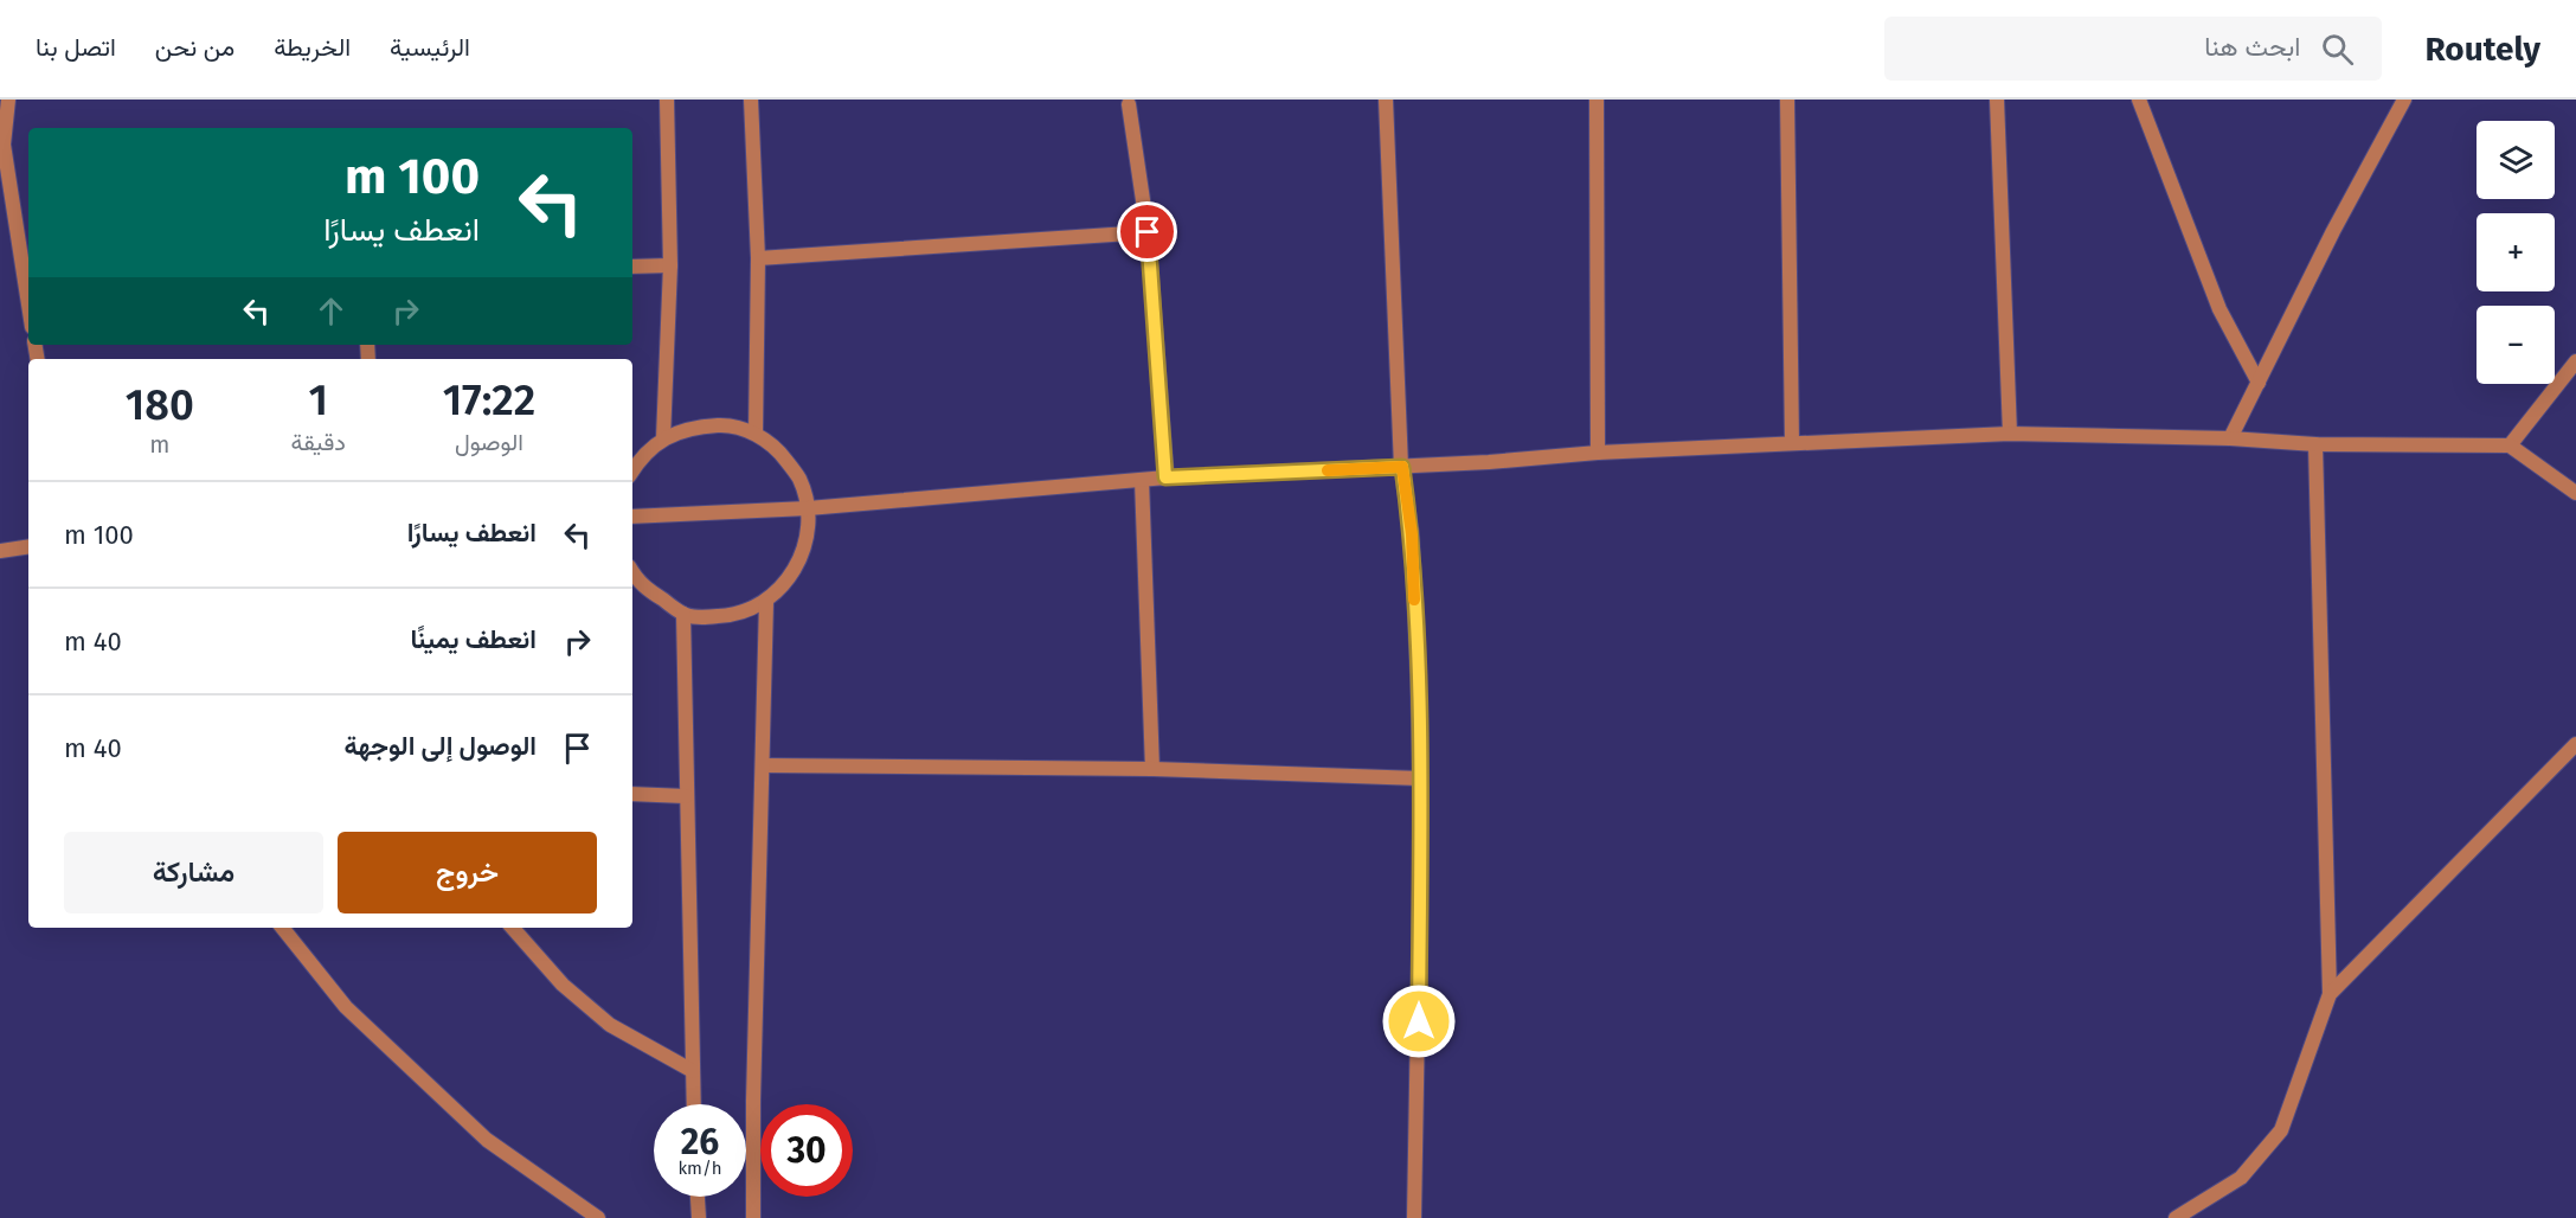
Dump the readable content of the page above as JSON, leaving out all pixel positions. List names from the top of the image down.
{
  "page": {
    "header": "Routely",
    "search": "ابحث هنا",
    "nav": [
      "الرئيسية",
      "الخريطة",
      "من نحن",
      "اتصل بنا"
    ],
    "map_buttons": ["+", "−"],
    "turn": ["100 m", "انعطف يسارًا"],
    "eta": [
      "17:22",
      "الوصول",
      "1",
      "دقيقة",
      "180",
      "m"
    ],
    "list": [
      {
        "name": "انعطف يسارًا",
        "value": "100 m"
      },
      {
        "name": "انعطف يمينًا",
        "value": "40 m"
      },
      {
        "name": "الوصول إلى الوجهة",
        "value": "40 m"
      }
    ],
    "buttons": ["خروج", "مشاركة"],
    "speed": "26 km/h",
    "limit": "30"
  }
}
